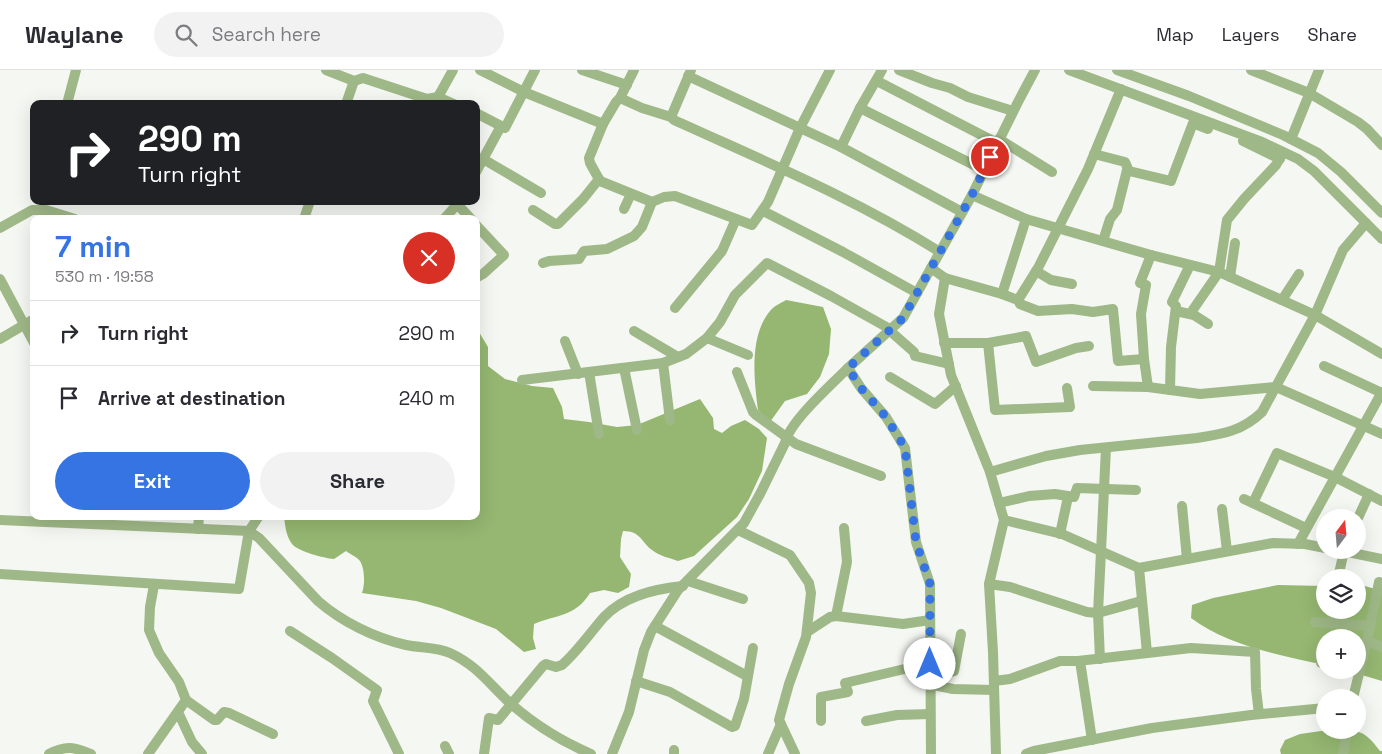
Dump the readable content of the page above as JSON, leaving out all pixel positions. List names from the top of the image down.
{
  "north": "top",
  "page": {
    "header": "Waylane",
    "search": "Search here",
    "nav": ["Map", "Layers", "Share"],
    "turn": ["290 m", "Turn right"],
    "heading": ["7 min", "530 m · 19:58"],
    "list": [
      {
        "name": "Turn right",
        "value": "290 m"
      },
      {
        "name": "Arrive at destination",
        "value": "240 m"
      }
    ],
    "buttons": ["Exit", "Share"],
    "map_buttons": ["+", "−"]
  }
}
